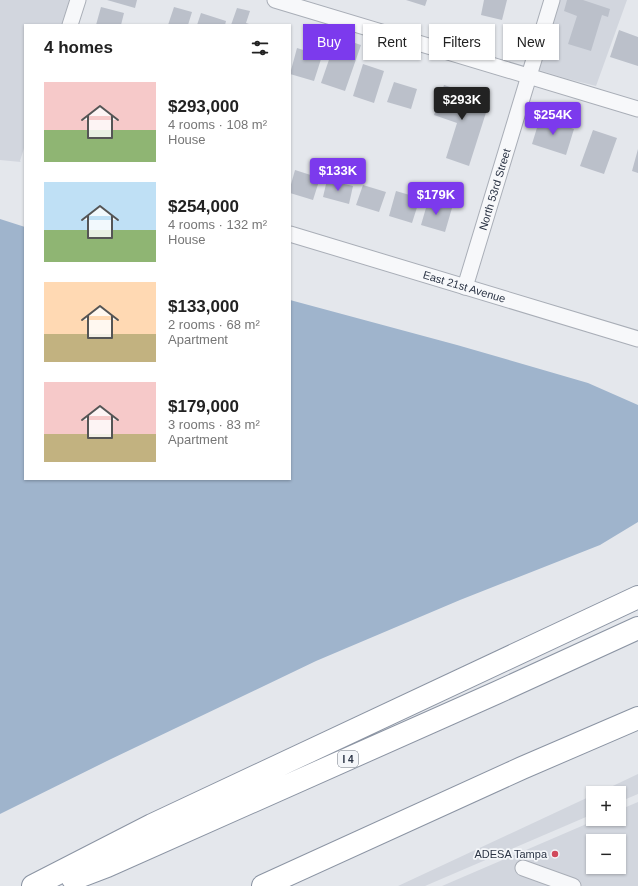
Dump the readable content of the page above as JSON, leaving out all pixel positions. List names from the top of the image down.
{
  "streets": {
    "highway": ["I 4"],
    "street": ["North 53rd Street", "East 21st Avenue"]
  },
  "crossings": [
    ["North 53rd Street", "East 21st Avenue"]
  ],
  "places": ["ADESA Tampa"],
  "page": {
    "chip": [
      "Buy",
      "Rent",
      "Filters",
      "New"
    ],
    "heading": "4 homes",
    "list": [
      {
        "name": "$293,000",
        "note": "4 rooms · 108 m² · House"
      },
      {
        "name": "$254,000",
        "note": "4 rooms · 132 m² · House"
      },
      {
        "name": "$133,000",
        "note": "2 rooms · 68 m² · Apartment"
      },
      {
        "name": "$179,000",
        "note": "3 rooms · 83 m² · Apartment"
      }
    ],
    "price": [
      "$293K",
      "$254K",
      "$133K",
      "$179K"
    ],
    "map_buttons": ["+", "−"]
  }
}
